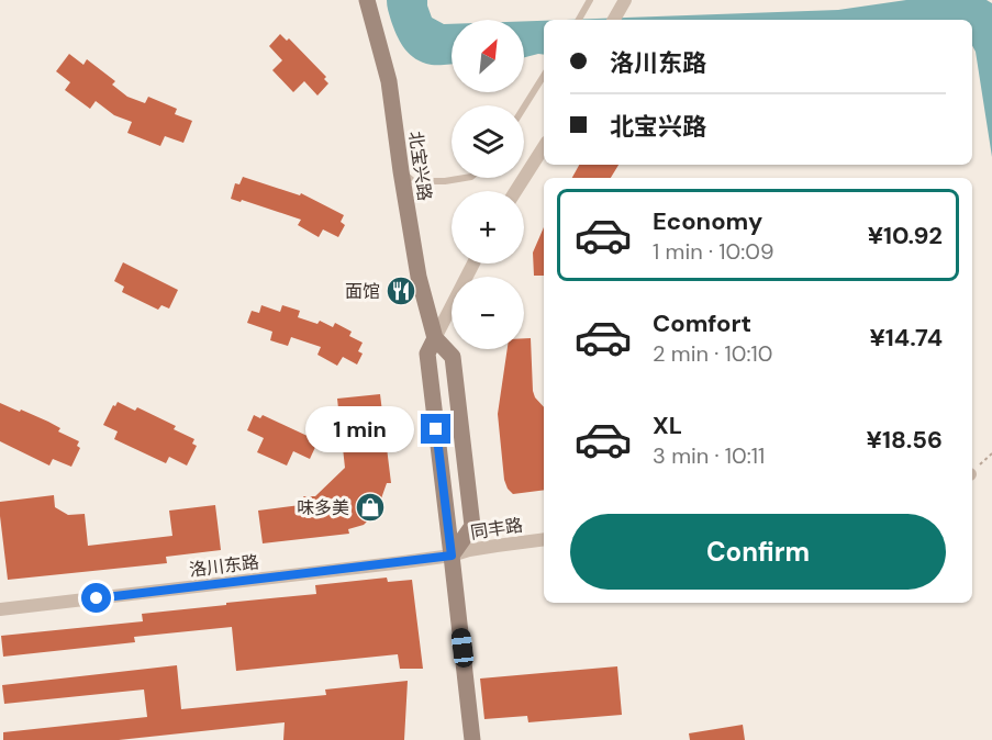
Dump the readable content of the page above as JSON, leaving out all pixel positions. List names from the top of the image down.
{
  "streets": {
    "street": ["北宝兴路", "同丰路", "洛川东路"]
  },
  "crossings": [
    ["北宝兴路", "同丰路"],
    ["北宝兴路", "洛川东路"],
    ["同丰路", "洛川东路"]
  ],
  "places": {
    "restaurant": ["面馆"],
    "shop": ["味多美"]
  },
  "north": "top right",
  "page": {
    "map_buttons": ["+", "−"],
    "banner": ["洛川东路", "北宝兴路"],
    "list": [
      {
        "name": "Economy",
        "note": "1 min · 10:09",
        "value": "¥10.92"
      },
      {
        "name": "Comfort",
        "note": "2 min · 10:10",
        "value": "¥14.74"
      },
      {
        "name": "XL",
        "note": "3 min · 10:11",
        "value": "¥18.56"
      }
    ],
    "bubble": "1 min",
    "buttons": "Confirm"
  }
}
